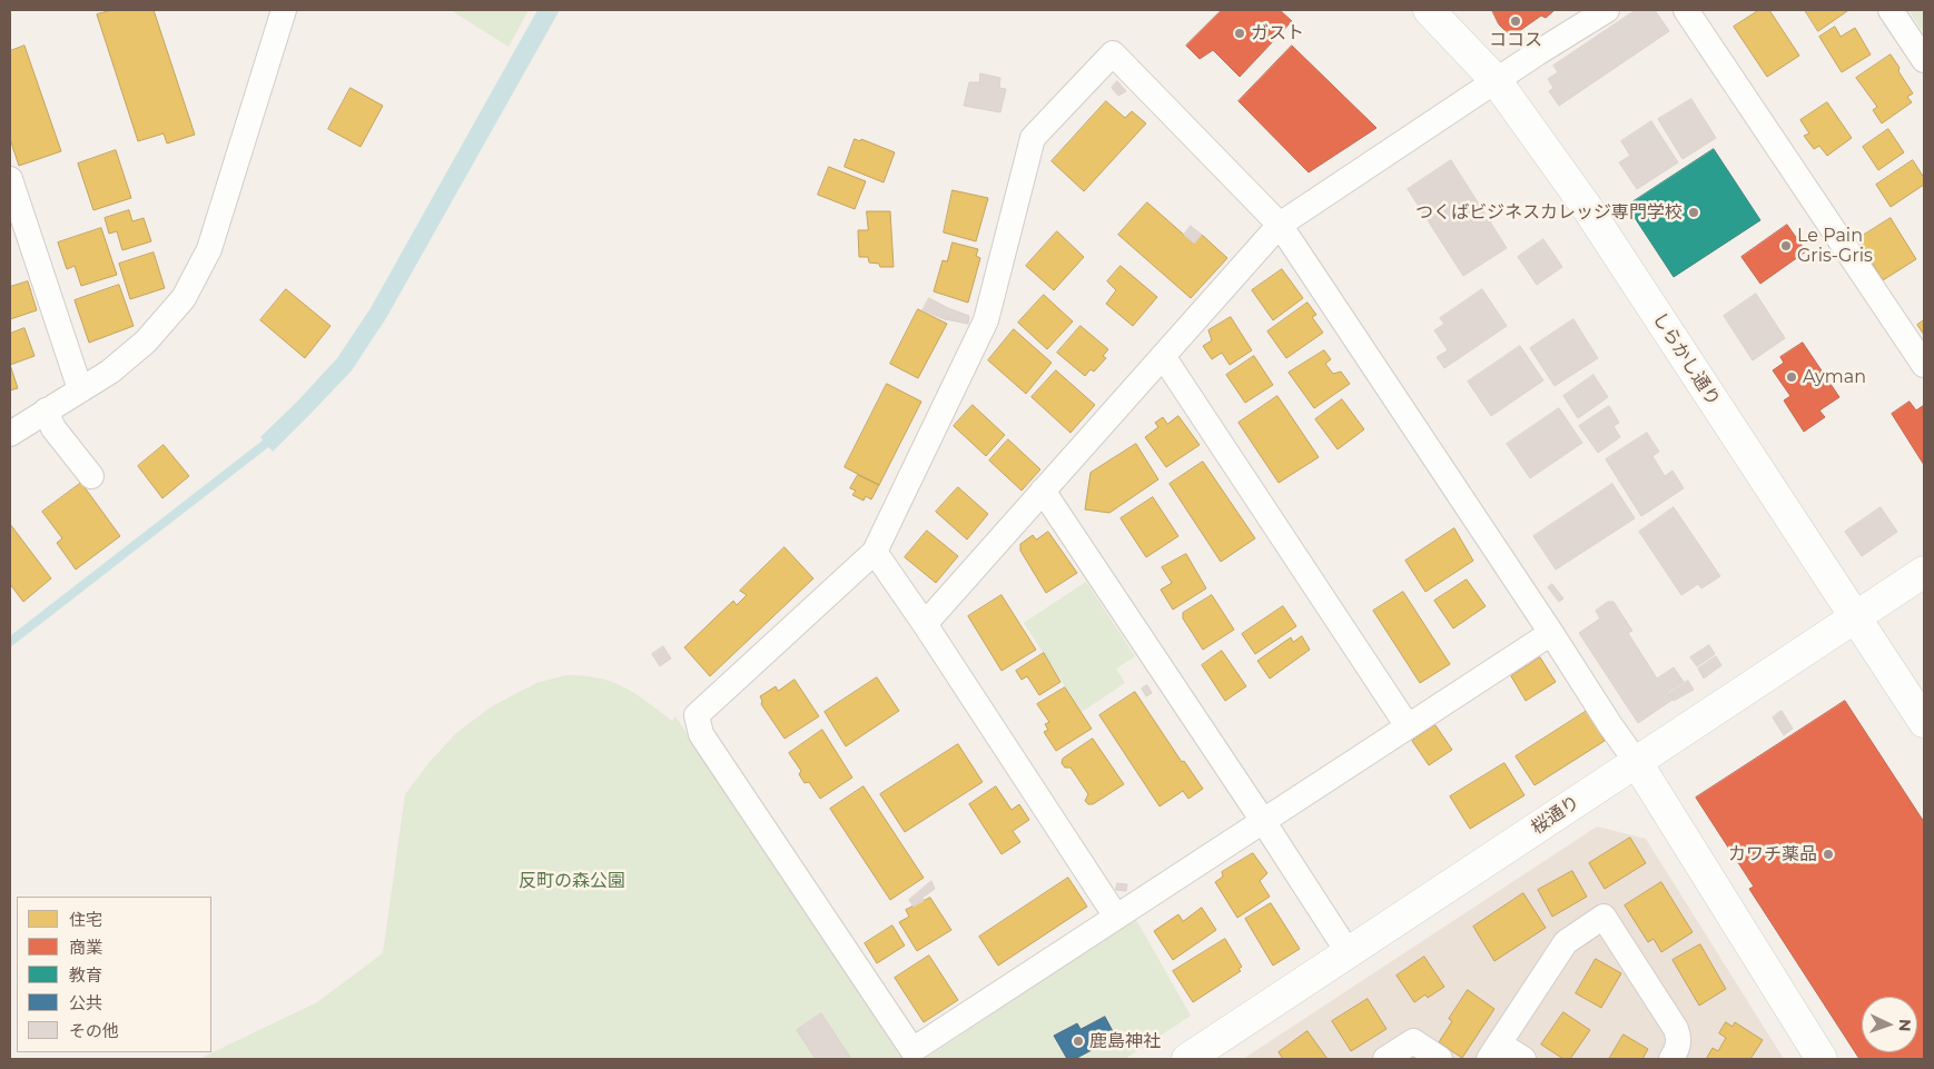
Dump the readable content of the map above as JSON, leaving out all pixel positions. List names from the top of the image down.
{
  "streets": {
    "street": ["しらかし通り", "桜通り"]
  },
  "crossings": [
    ["しらかし通り", "桜通り"]
  ],
  "parks": ["反町の森公園"],
  "places": [
    "ココス",
    "ガスト",
    "つくばビジネスカレッジ専門学校",
    "Le Pain Gris-Gris",
    "Ayman",
    "カワチ薬品",
    "鹿島神社"
  ],
  "legend": [
    "住宅",
    "商業",
    "教育",
    "公共",
    "その他"
  ],
  "north": "right"
}
